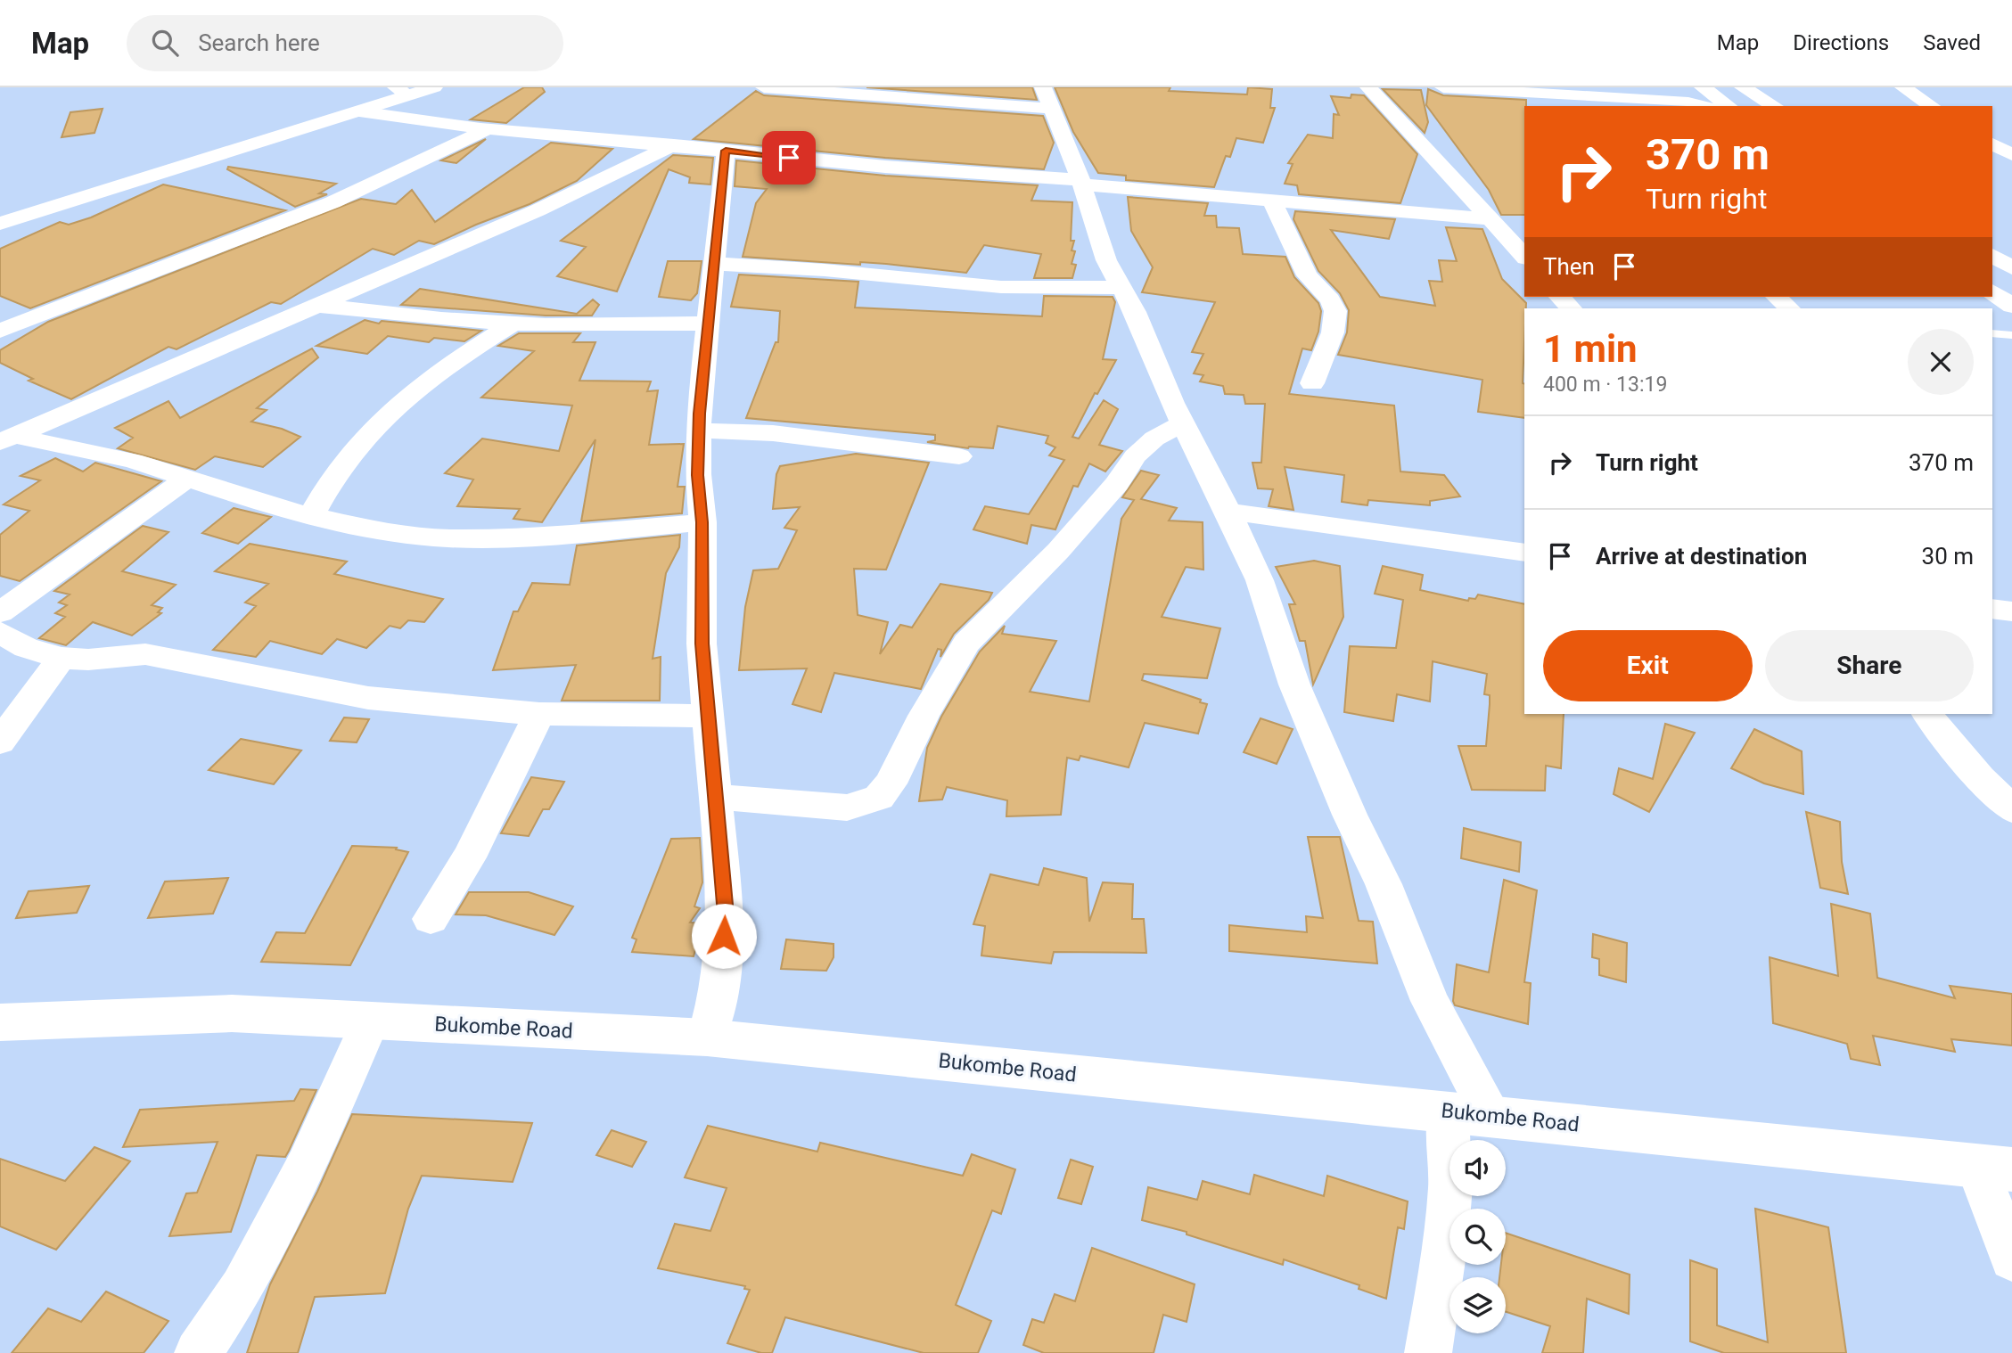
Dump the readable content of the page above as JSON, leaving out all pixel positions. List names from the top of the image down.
{
  "streets": {
    "main road": ["Bukombe Road"]
  },
  "page": {
    "header": "Map",
    "search": "Search here",
    "nav": ["Map", "Directions", "Saved"],
    "turn": ["370 m", "Turn right"],
    "then": "Then",
    "heading": ["1 min", "400 m · 13:19"],
    "list": [
      {
        "name": "Turn right",
        "value": "370 m"
      },
      {
        "name": "Arrive at destination",
        "value": "30 m"
      }
    ],
    "buttons": ["Exit", "Share"]
  }
}
